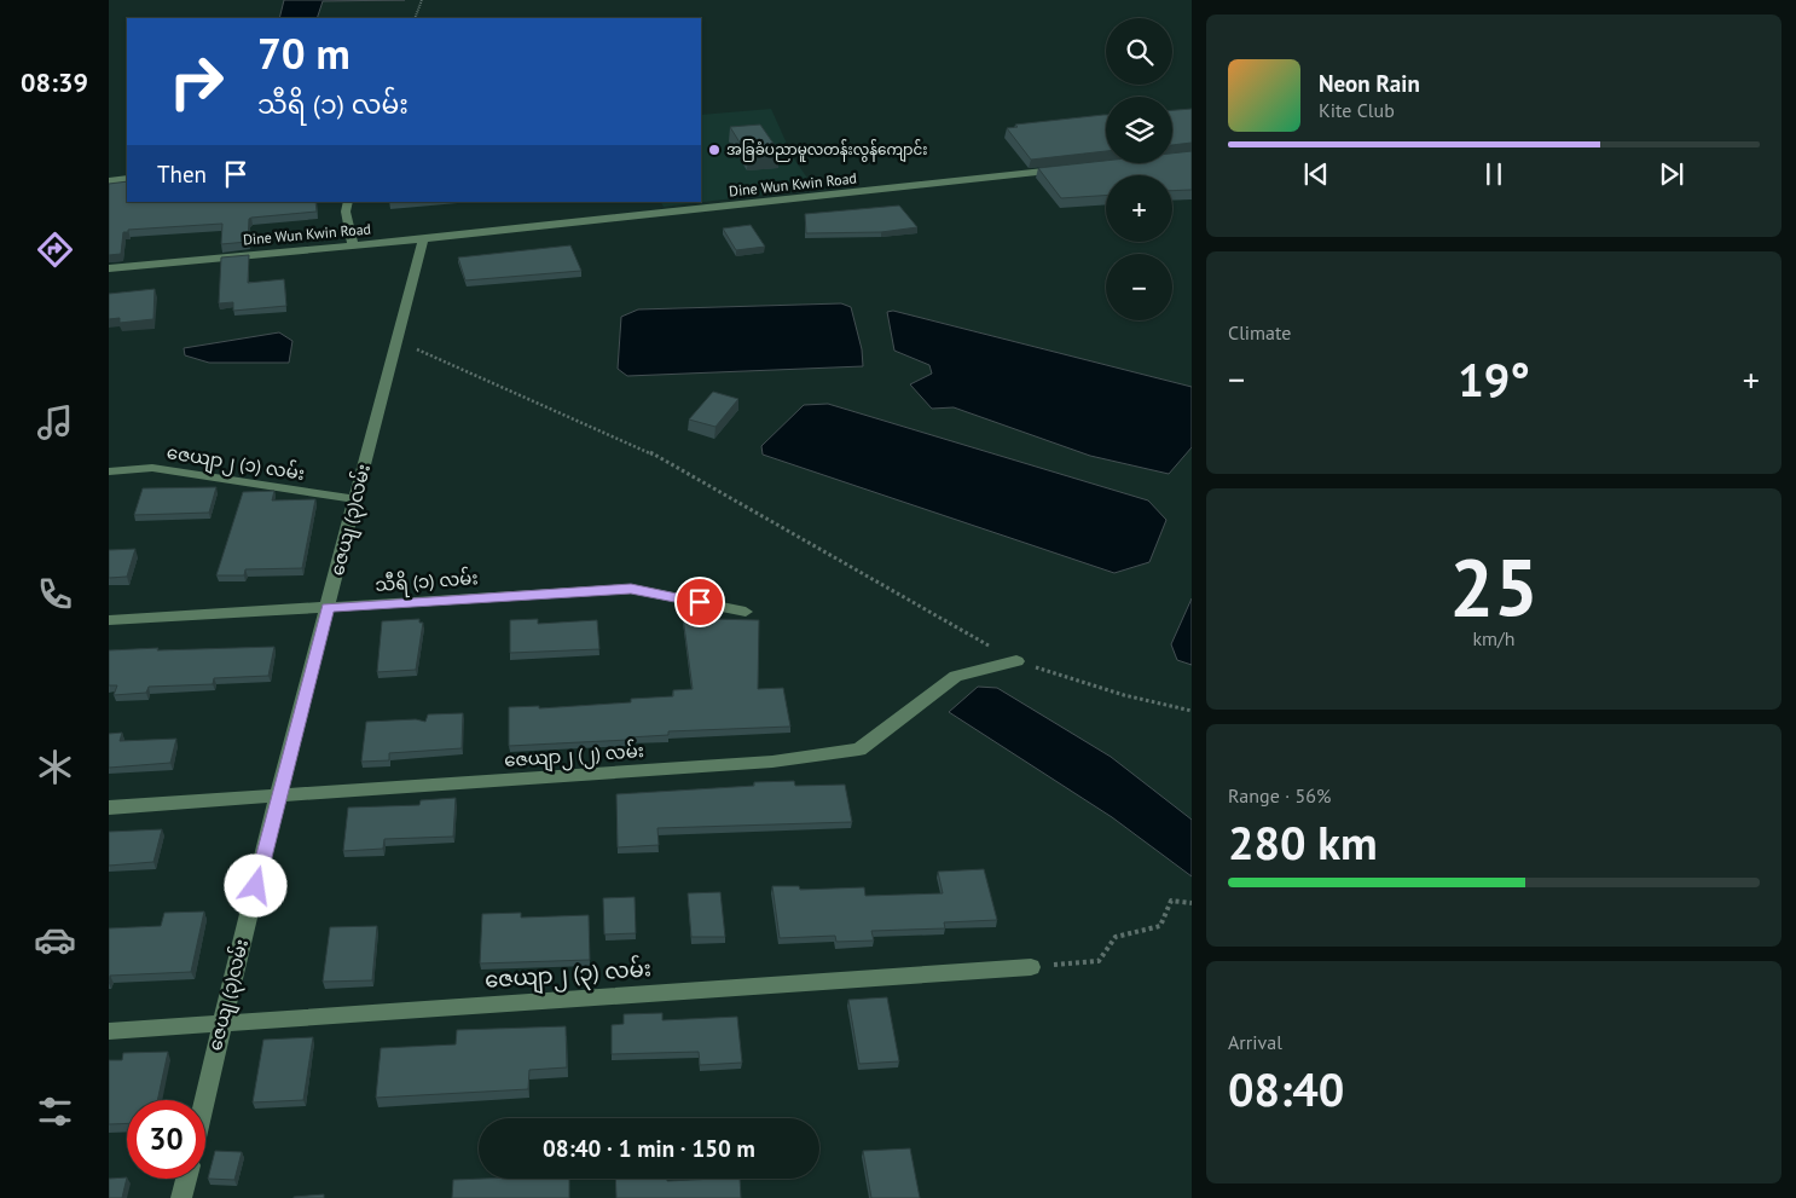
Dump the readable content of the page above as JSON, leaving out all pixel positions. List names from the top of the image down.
{
  "streets": {
    "street": [
      "Dine Wun Kwin Road",
      "ဇေယျာ၂ (၁) လမ်း",
      "ဇေယျ (၃)လမ်း",
      "သီရိ (၁) လမ်း",
      "ဇေယျာ၂ (၂) လမ်း",
      "ဇေယျာ၂ (၃) လမ်း"
    ]
  },
  "crossings": [
    ["Dine Wun Kwin Road", "ဇေယျ (၃)လမ်း"],
    ["ဇေယျာ၂ (၁) လမ်း", "ဇေယျ (၃)လမ်း"],
    ["ဇေယျ (၃)လမ်း", "သီရိ (၁) လမ်း"],
    ["ဇေယျ (၃)လမ်း", "ဇေယျာ၂ (၂) လမ်း"],
    ["ဇေယျ (၃)လမ်း", "ဇေယျာ၂ (၃) လမ်း"]
  ],
  "places": ["အခြခံပညာမူလတန်းလွန်ကျောင်း"],
  "page": {
    "tabs": "08:39",
    "map_buttons": ["+", "−"],
    "turn": ["70 m", "သီရိ (၁) လမ်း"],
    "song": ["Neon Rain", "Kite Club"],
    "then": "Then",
    "tile": [
      "Climate",
      ["25", "km/h"],
      ["Range · 56%", "280 km"],
      ["Arrival", "08:40"]
    ],
    "heat": ["−", "19°", "+"],
    "limit": "30",
    "trip": "08:40 · 1 min · 150 m"
  }
}
